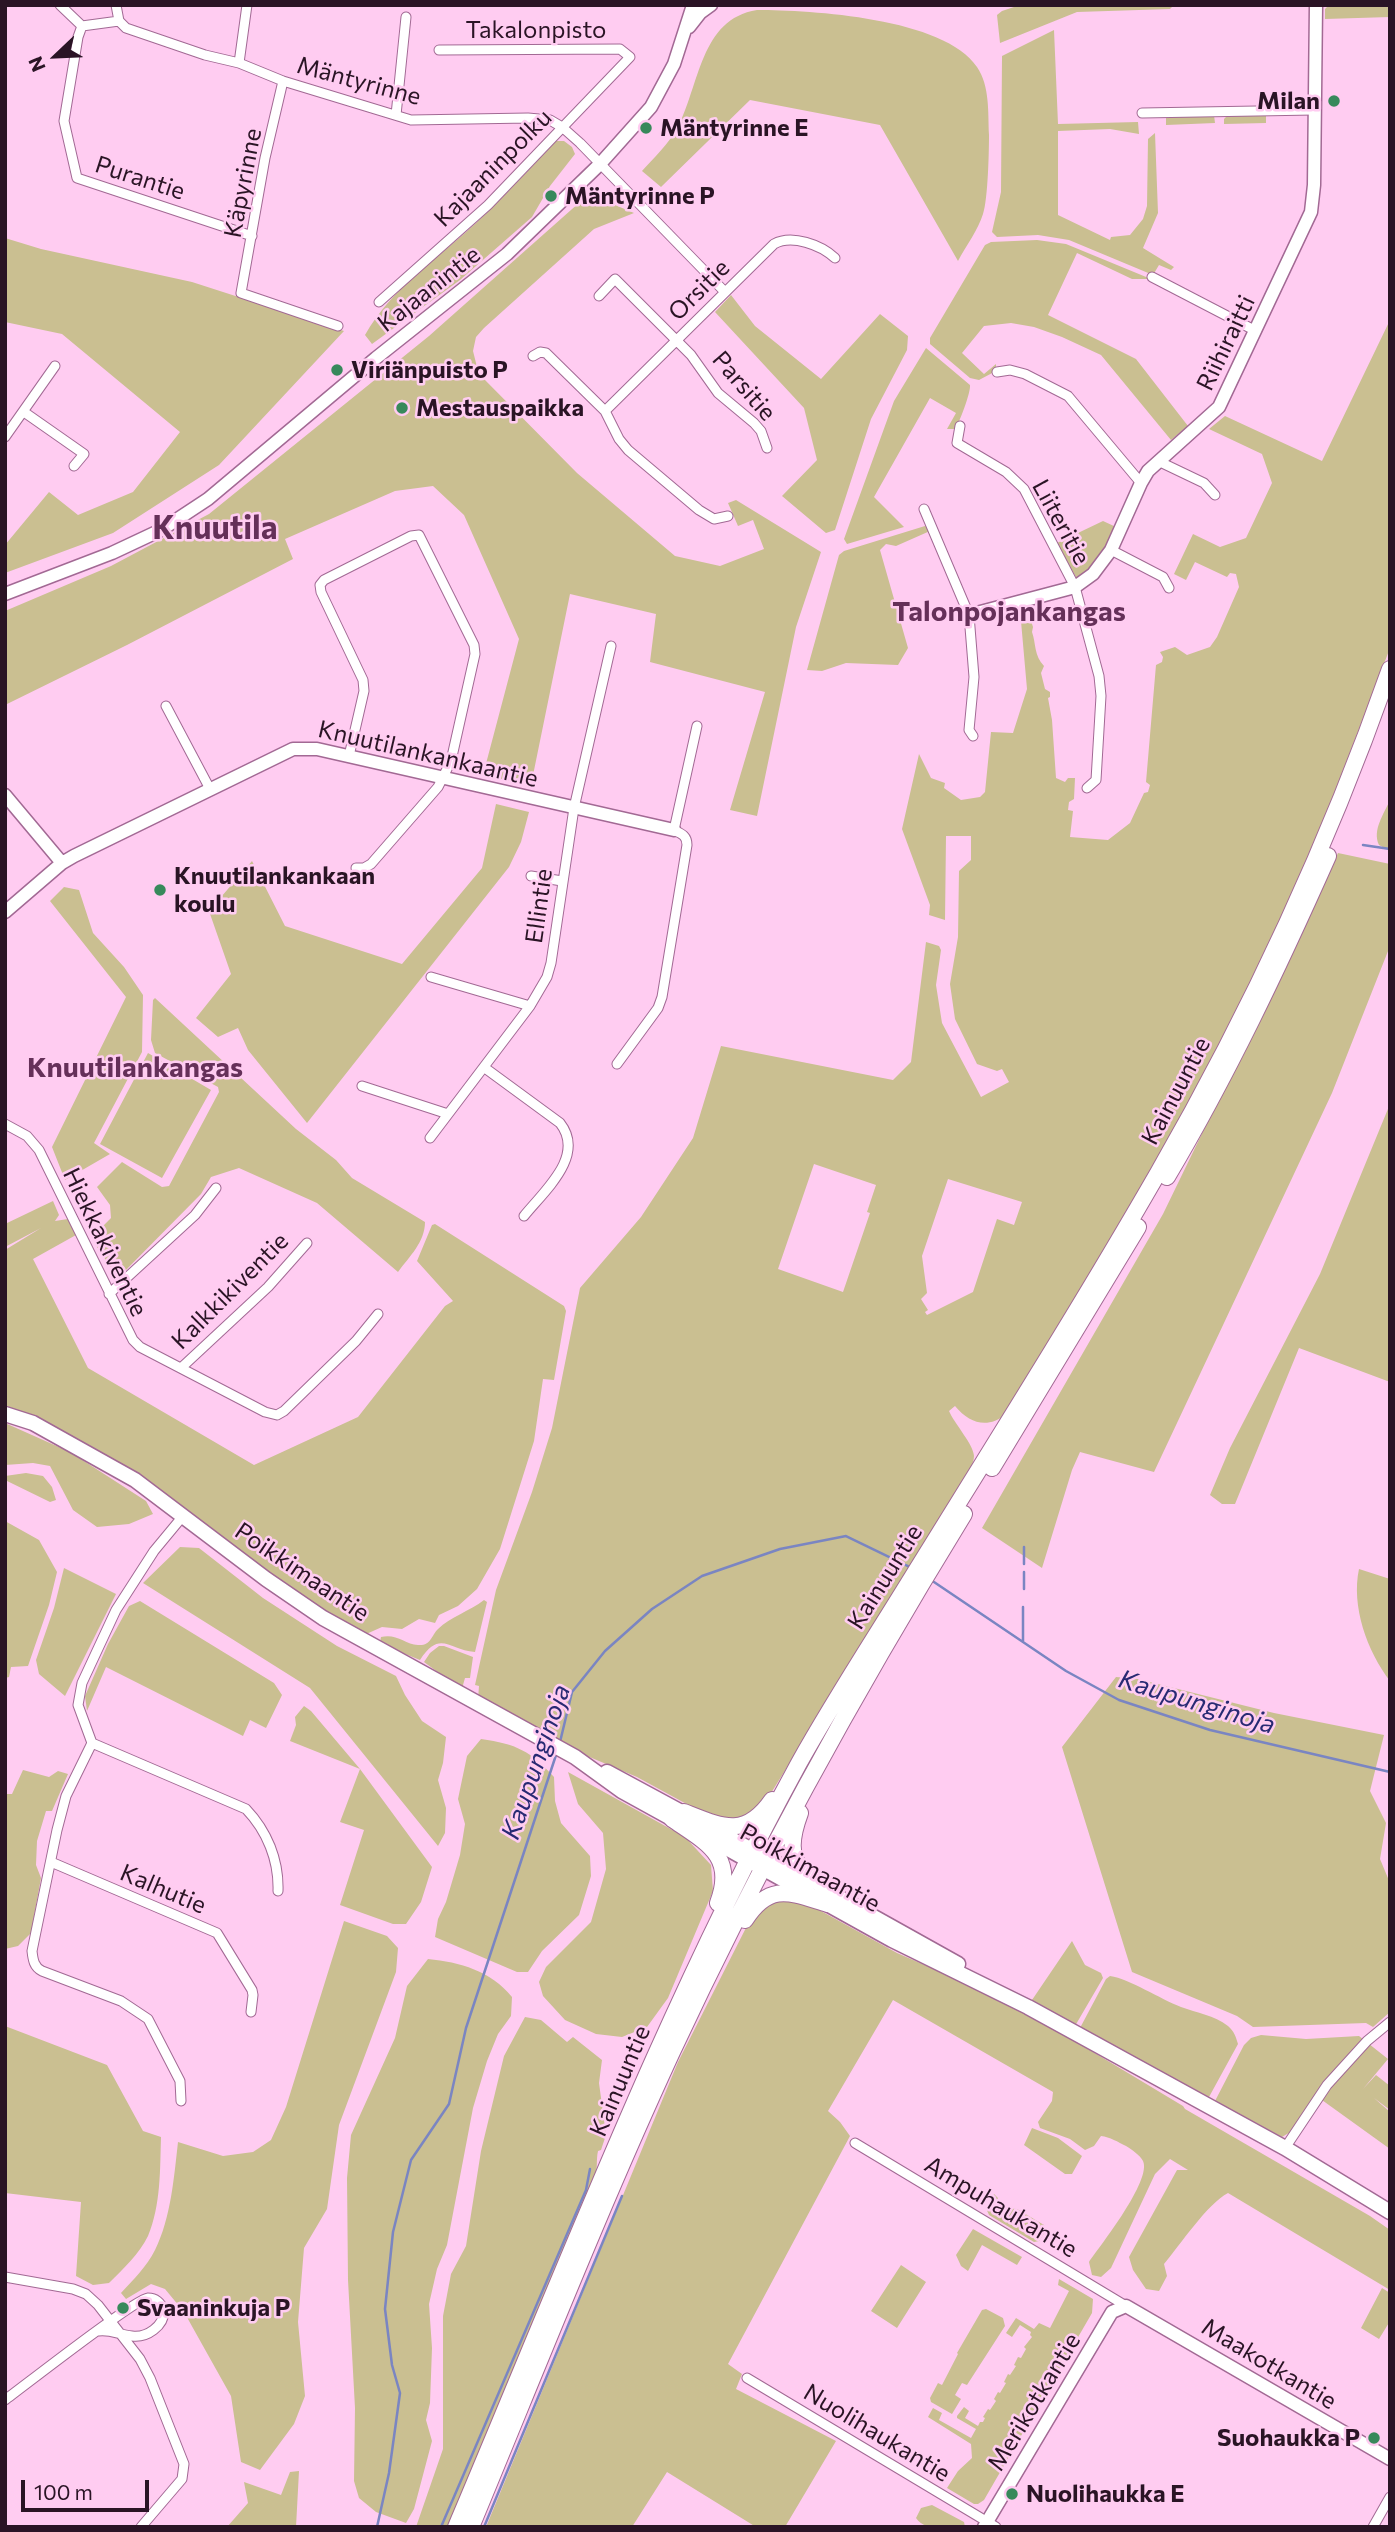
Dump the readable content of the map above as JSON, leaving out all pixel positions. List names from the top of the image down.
{
  "streets": {
    "highway": ["Kainuuntie"],
    "main road": ["Poikkimaantie"],
    "street": [
      "Takalonpisto",
      "Mäntyrinne",
      "Kajaaninpolku",
      "Purantie",
      "Käpyrinne",
      "Kajaanintie",
      "Orsitie",
      "Riihiraitti",
      "Parsitie",
      "Liiteritie",
      "Knuutilankankaantie",
      "Ellintie",
      "Hiekkakiventie",
      "Kalkkikiventie",
      "Kalhutie",
      "Ampuhaukantie",
      "Maakotkantie",
      "Merikotkantie",
      "Nuolihaukantie"
    ]
  },
  "crossings": [
    ["Takalonpisto", "Kajaaninpolku"],
    ["Mäntyrinne", "Kajaaninpolku"],
    ["Mäntyrinne", "Käpyrinne"],
    ["Mäntyrinne", "Kajaanintie"],
    ["Mäntyrinne", "Orsitie"],
    ["Purantie", "Käpyrinne"],
    ["Orsitie", "Parsitie"],
    ["Riihiraitti", "Liiteritie"],
    ["Knuutilankankaantie", "Ellintie"],
    ["Kainuuntie", "Poikkimaantie"],
    ["Hiekkakiventie", "Kalkkikiventie"],
    ["Ampuhaukantie", "Maakotkantie"],
    ["Ampuhaukantie", "Merikotkantie"],
    ["Maakotkantie", "Merikotkantie"],
    ["Merikotkantie", "Nuolihaukantie"]
  ],
  "districts": ["Knuutila", "Talonpojankangas", "Knuutilankangas"],
  "water": ["Kaupunginoja"],
  "places": [
    "Milan",
    "Mäntyrinne E",
    "Mäntyrinne P",
    "Viriänpuisto P",
    "Mestauspaikka",
    "Knuutilankankaan koulu",
    "Svaaninkuja P",
    "Suohaukka P",
    "Nuolihaukka E"
  ],
  "scale_bar": "100 m",
  "north": "bottom left"
}
